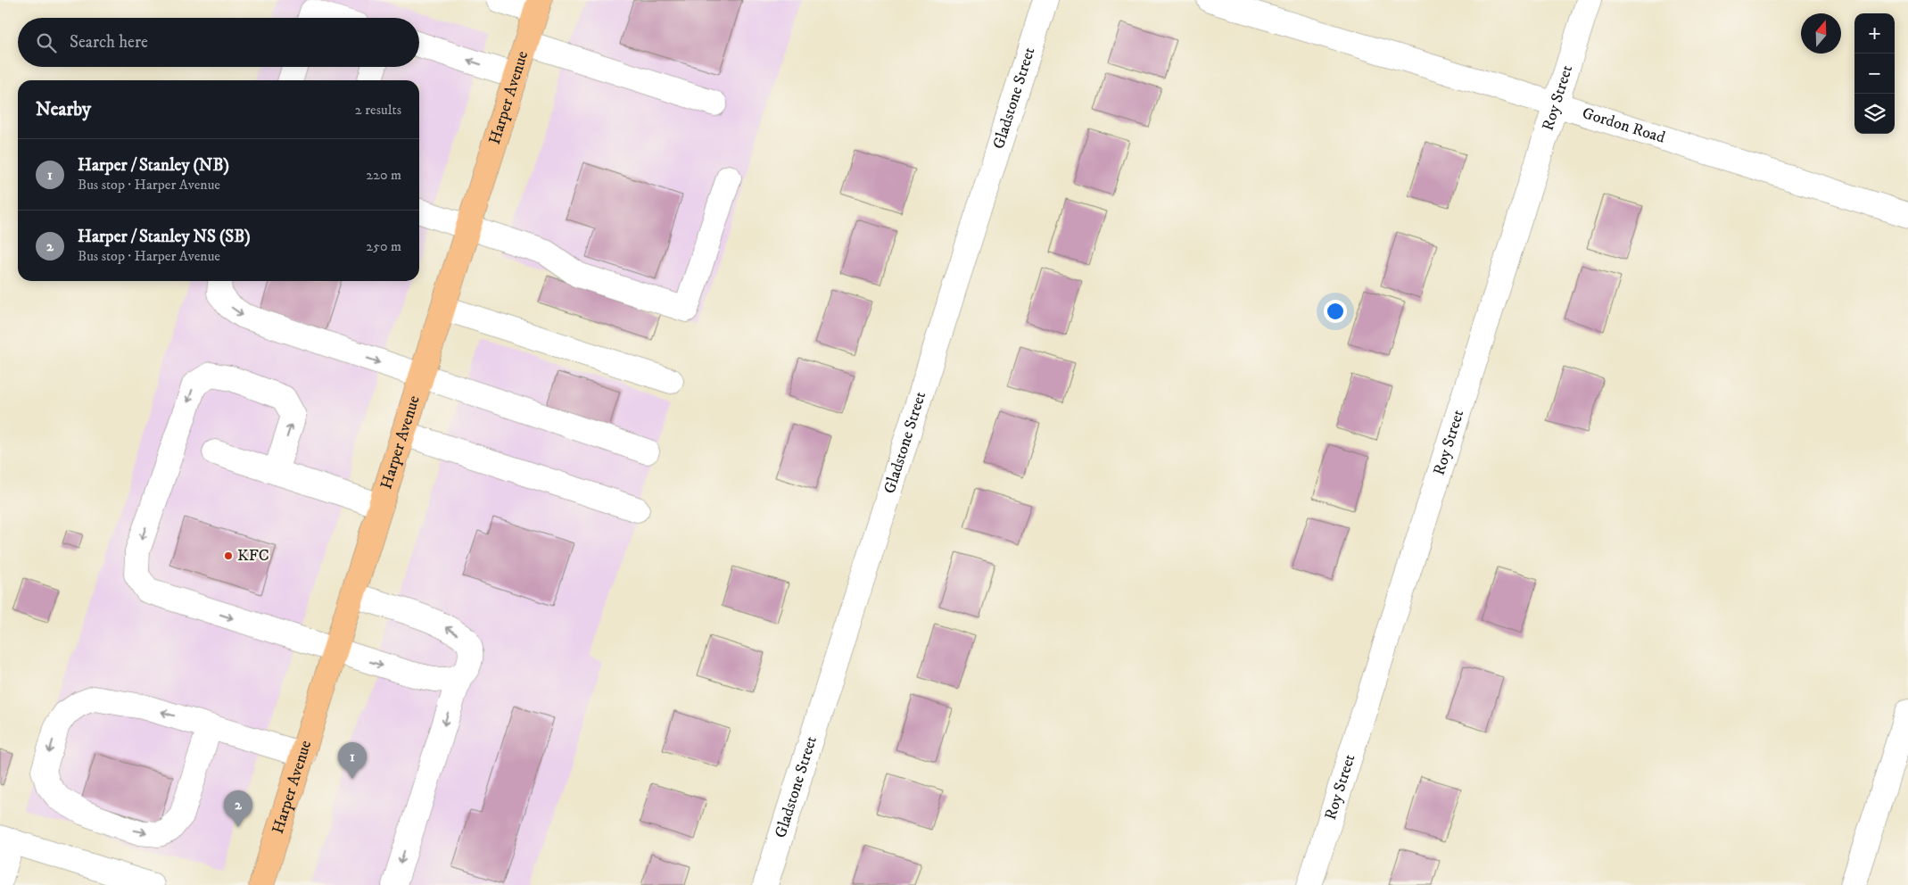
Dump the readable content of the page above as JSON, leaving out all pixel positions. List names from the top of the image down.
{
  "streets": {
    "main road": ["Harper Avenue"],
    "street": ["Gladstone Street", "Roy Street", "Gordon Road"]
  },
  "crossings": [
    ["Roy Street", "Gordon Road"]
  ],
  "places": ["KFC"],
  "north": "top",
  "page": {
    "map_buttons": ["+", "−"],
    "search": "Search here",
    "heading": ["Nearby", "2 results"],
    "list": [
      {
        "mark": "1",
        "name": "Harper / Stanley (NB)",
        "note": "Bus stop · Harper Avenue",
        "value": "220 m"
      },
      {
        "mark": "2",
        "name": "Harper / Stanley NS (SB)",
        "note": "Bus stop · Harper Avenue",
        "value": "250 m"
      }
    ],
    "pins": ["1", "2"]
  }
}
